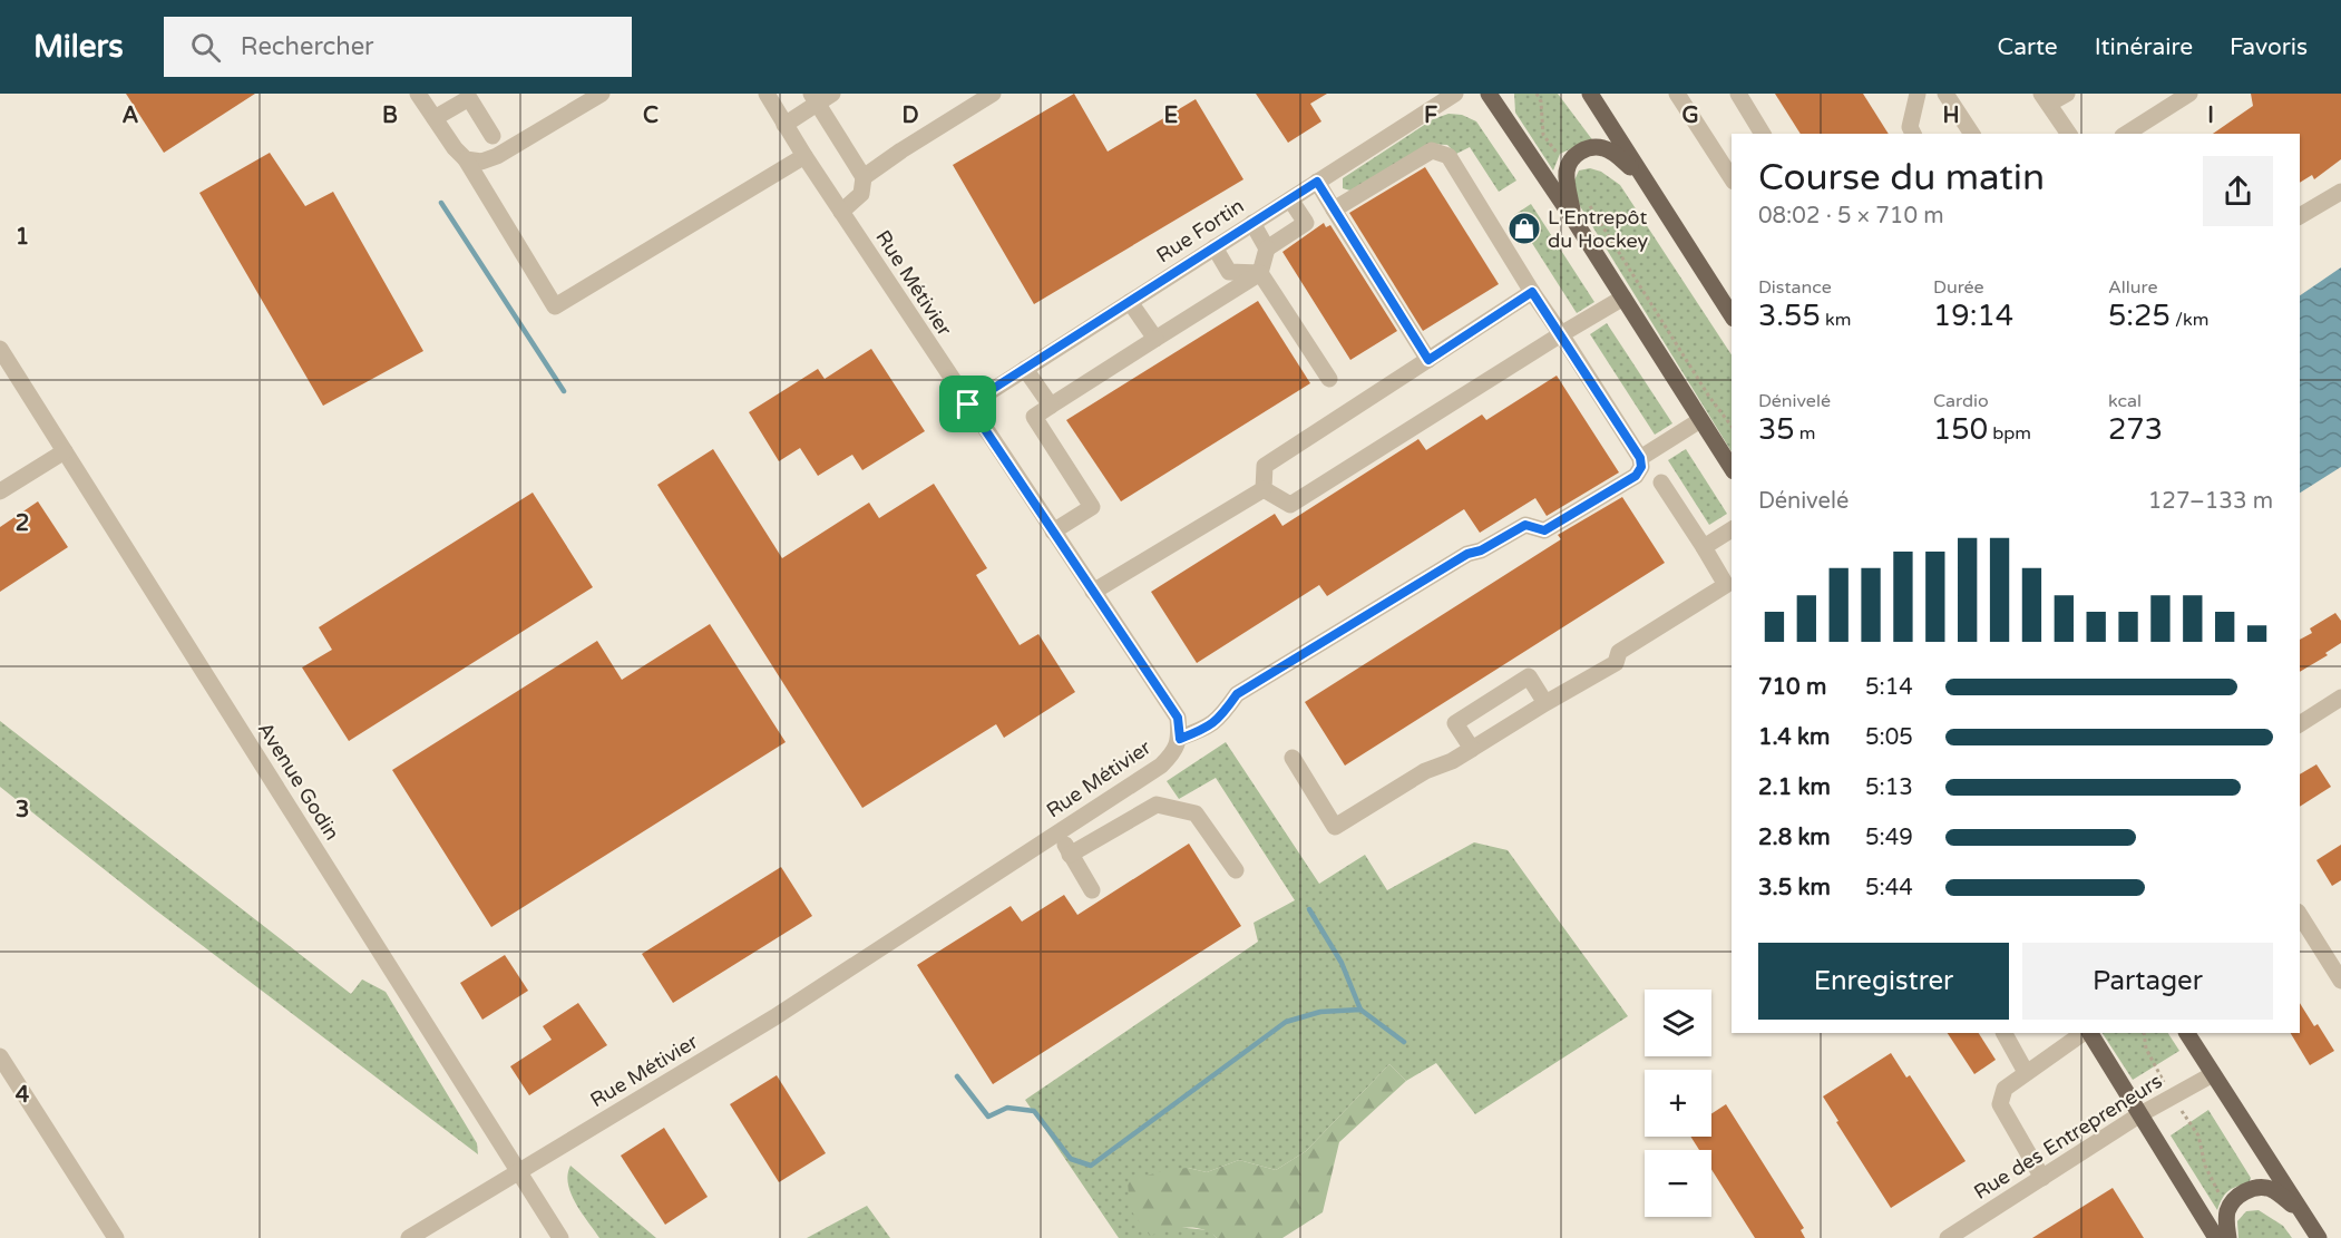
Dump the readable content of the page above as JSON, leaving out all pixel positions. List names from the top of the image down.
{
  "streets": {
    "street": [
      "Rue Fortin",
      "Rue Métivier",
      "Avenue Godin",
      "Rue des Entrepreneurs"
    ]
  },
  "crossings": [
    ["Rue Fortin", "Rue Métivier"],
    ["Rue Métivier", "Avenue Godin"]
  ],
  "places": {
    "shop": ["L'Entrepôt du Hockey"]
  },
  "page": {
    "header": "Milers",
    "search": "Rechercher",
    "nav": ["Carte", "Itinéraire", "Favoris"],
    "heading": ["Course du matin", "08:02 · 5 × 710 m"],
    "stats": [
      ["Distance", "3.55 km"],
      ["Durée", "19:14"],
      ["Allure", "5:25 /km"],
      ["Dénivelé", "35 m"],
      ["Cardio", "150 bpm"],
      ["kcal", "273"]
    ],
    "chart": ["Dénivelé", "127–133 m"],
    "list": [
      {
        "name": "710 m",
        "note": "5:14"
      },
      {
        "name": "1.4 km",
        "note": "5:05"
      },
      {
        "name": "2.1 km",
        "note": "5:13"
      },
      {
        "name": "2.8 km",
        "note": "5:49"
      },
      {
        "name": "3.5 km",
        "note": "5:44"
      }
    ],
    "buttons": ["Enregistrer", "Partager"],
    "map_buttons": ["+", "−"]
  },
  "grid": {
    "columns": [
      "A",
      "B",
      "C",
      "D",
      "E",
      "F",
      "G",
      "H",
      "I"
    ],
    "rows": [
      "1",
      "2",
      "3",
      "4"
    ]
  }
}
